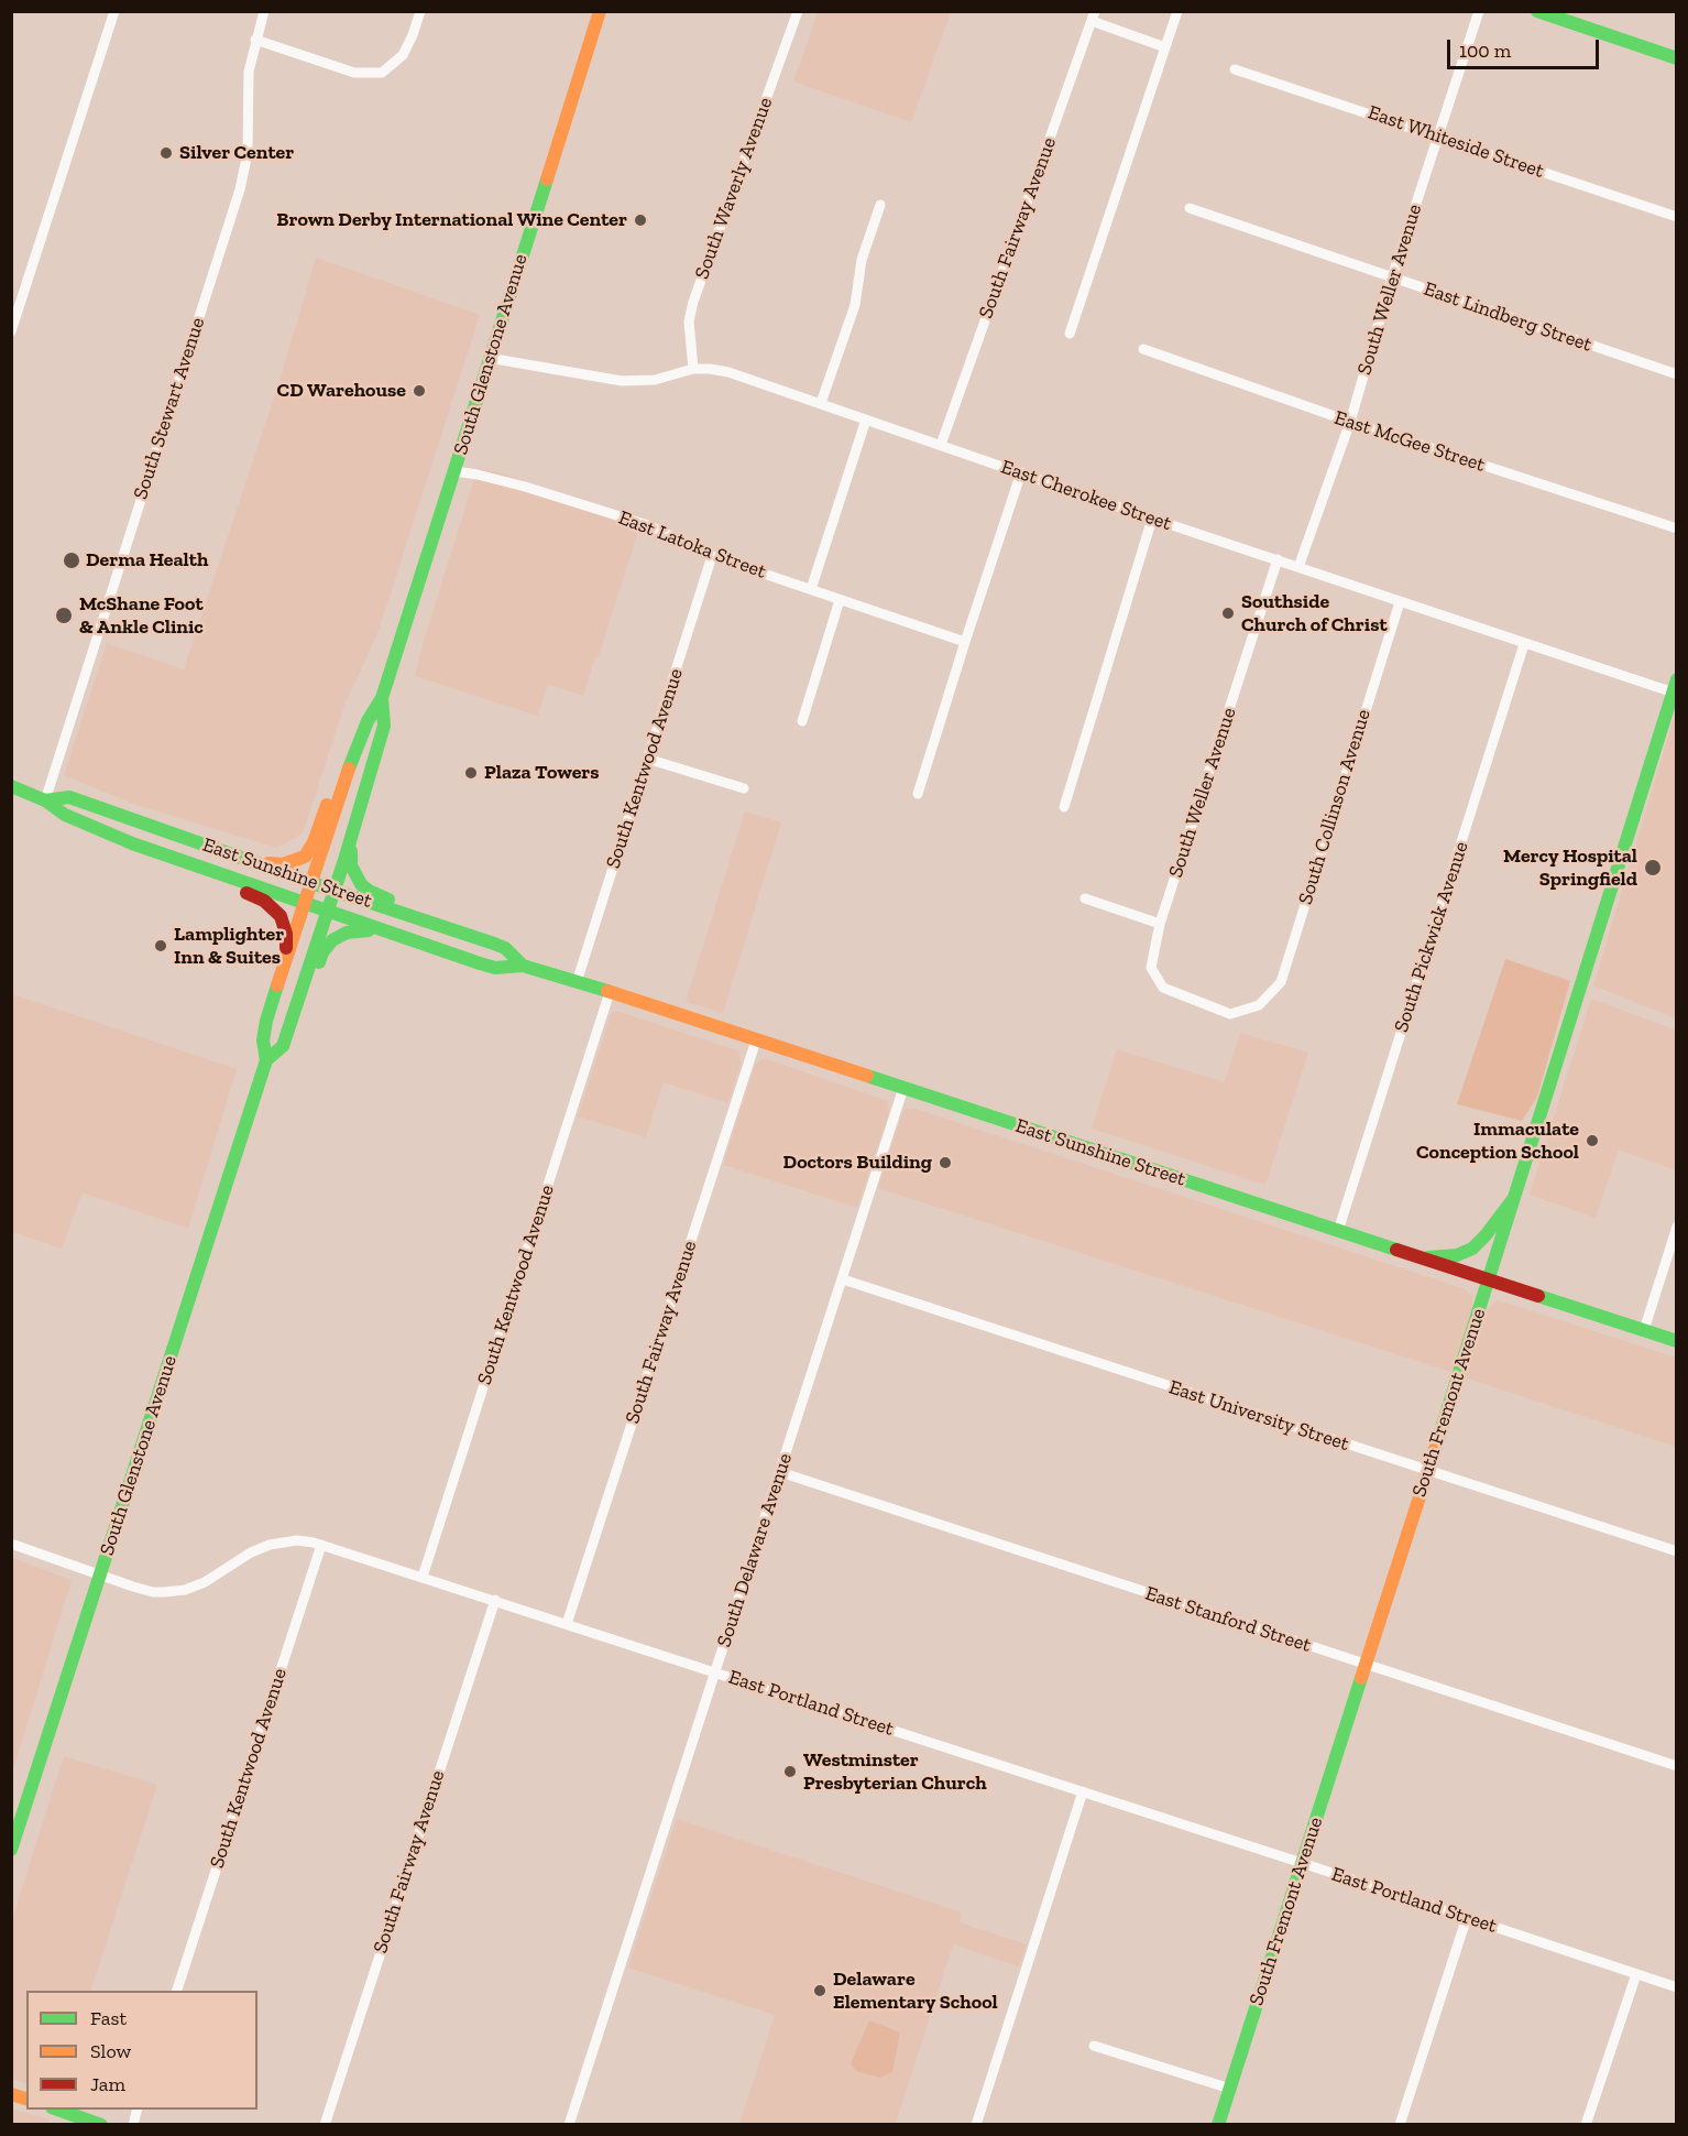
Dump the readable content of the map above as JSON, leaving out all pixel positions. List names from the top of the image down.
{
  "streets": {
    "main road": ["South Glenstone Avenue", "East Sunshine Street", "South Fremont Avenue"],
    "street": [
      "East Whiteside Street",
      "South Waverly Avenue",
      "South Fairway Avenue",
      "South Weller Avenue",
      "East Lindberg Street",
      "South Stewart Avenue",
      "East McGee Street",
      "East Cherokee Street",
      "East Latoka Street",
      "South Kentwood Avenue",
      "South Collinson Avenue",
      "South Pickwick Avenue",
      "East University Street",
      "South Delaware Avenue",
      "East Stanford Street",
      "East Portland Street"
    ]
  },
  "crossings": [
    ["East Whiteside Street", "South Weller Avenue"],
    ["South Waverly Avenue", "East Cherokee Street"],
    ["South Fairway Avenue", "East Cherokee Street"],
    ["South Fairway Avenue", "East Sunshine Street"],
    ["South Fairway Avenue", "East Portland Street"],
    ["South Weller Avenue", "East Lindberg Street"],
    ["South Weller Avenue", "East McGee Street"],
    ["South Weller Avenue", "East Cherokee Street"],
    ["South Weller Avenue", "South Collinson Avenue"],
    ["South Glenstone Avenue", "East Cherokee Street"],
    ["South Glenstone Avenue", "East Latoka Street"],
    ["South Glenstone Avenue", "East Sunshine Street"],
    ["South Glenstone Avenue", "East Portland Street"],
    ["South Stewart Avenue", "East Sunshine Street"],
    ["East Cherokee Street", "South Collinson Avenue"],
    ["East Cherokee Street", "South Pickwick Avenue"],
    ["East Cherokee Street", "South Fremont Avenue"],
    ["East Latoka Street", "South Kentwood Avenue"],
    ["South Kentwood Avenue", "East Sunshine Street"],
    ["South Kentwood Avenue", "East Portland Street"],
    ["East Sunshine Street", "South Pickwick Avenue"],
    ["East Sunshine Street", "South Fremont Avenue"],
    ["East Sunshine Street", "South Delaware Avenue"],
    ["South Fremont Avenue", "East University Street"],
    ["South Fremont Avenue", "East Stanford Street"],
    ["South Fremont Avenue", "East Portland Street"],
    ["East University Street", "South Delaware Avenue"],
    ["South Delaware Avenue", "East Stanford Street"],
    ["South Delaware Avenue", "East Portland Street"]
  ],
  "places": [
    "Silver Center",
    "Brown Derby International Wine Center",
    "CD Warehouse",
    "Derma Health",
    "Southside Church of Christ",
    "McShane Foot & Ankle Clinic",
    "Plaza Towers",
    "Mercy Hospital Springfield",
    "Lamplighter Inn & Suites",
    "Immaculate Conception School",
    "Doctors Building",
    "Westminster Presbyterian Church",
    "Delaware Elementary School"
  ],
  "legend": ["Fast", "Slow", "Jam"],
  "scale_bar": "100 m"
}
